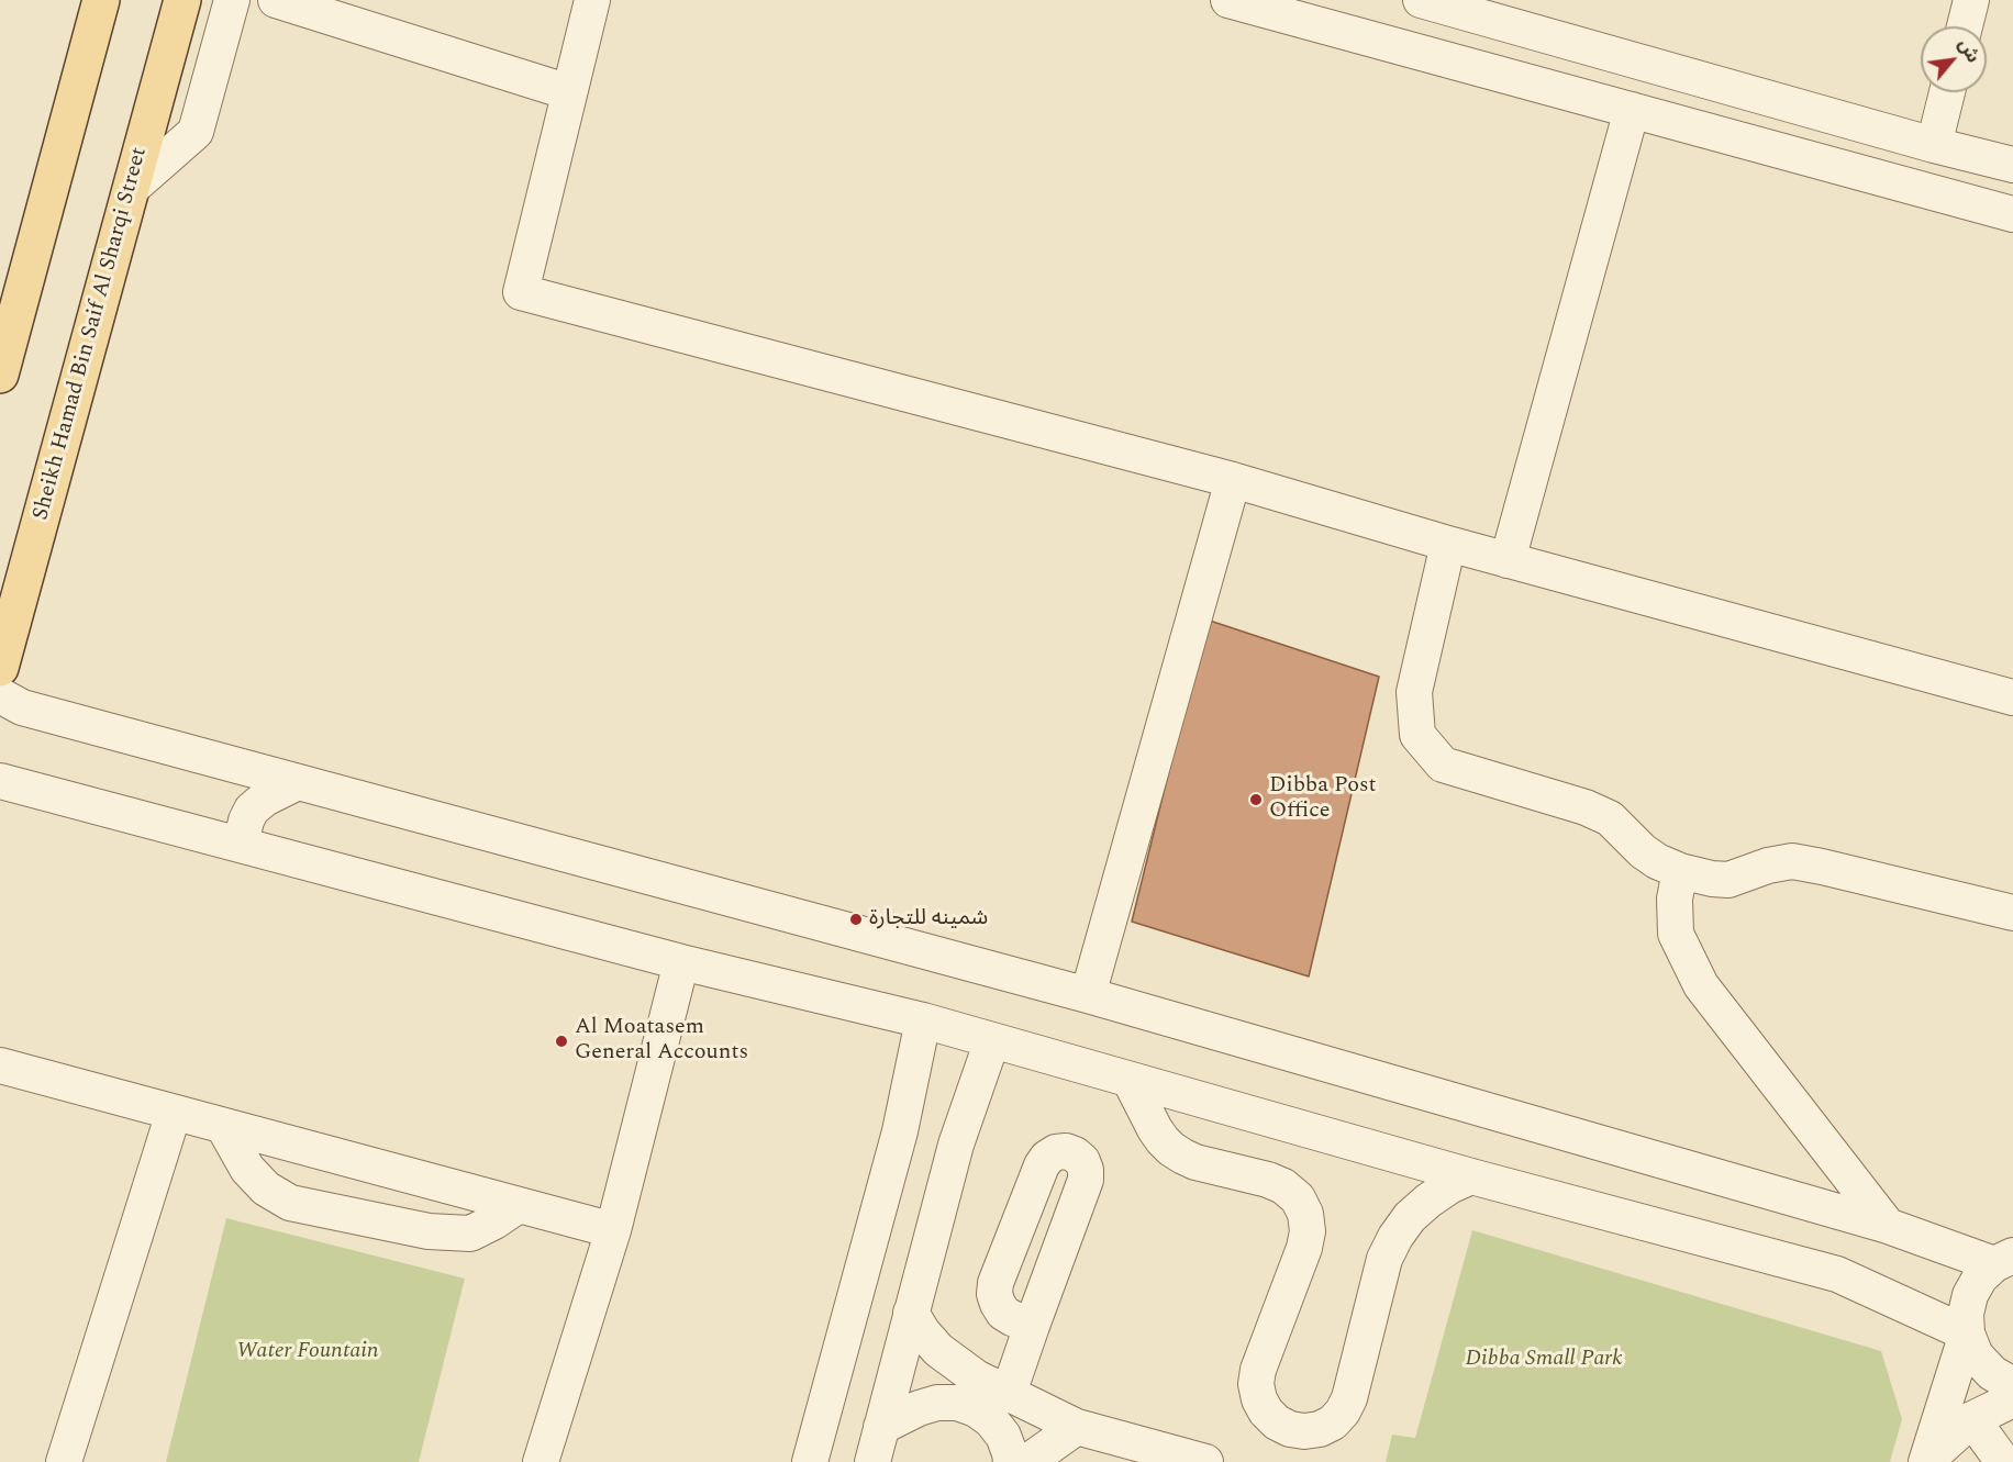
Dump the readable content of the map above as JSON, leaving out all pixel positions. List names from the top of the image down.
{
  "streets": {
    "main road": ["Sheikh Hamad Bin Saif Al Sharqi Street"]
  },
  "parks": ["Water Fountain", "Dibba Small Park"],
  "places": ["Dibba Post Office", "شمينه للتجارة", "Al Moatasem General Accounts"],
  "north": "top right"
}
